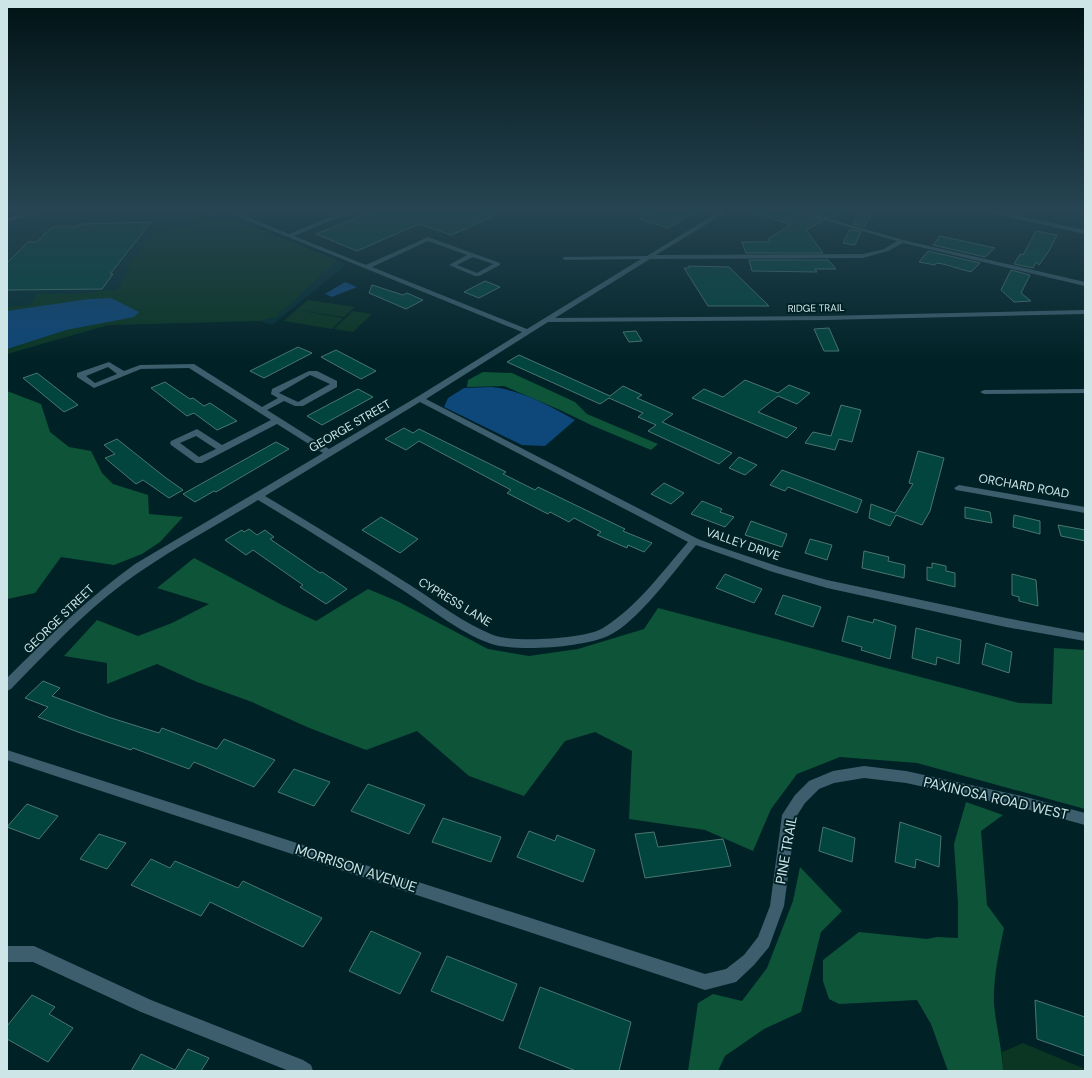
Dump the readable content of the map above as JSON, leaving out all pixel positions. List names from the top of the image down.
{
  "streets": {
    "street": [
      "RIDGE TRAIL",
      "GEORGE STREET",
      "ORCHARD ROAD",
      "VALLEY DRIVE",
      "CYPRESS LANE",
      "PAXINOSA ROAD WEST",
      "PINE TRAIL",
      "MORRISON AVENUE"
    ]
  },
  "crossings": [
    ["RIDGE TRAIL", "GEORGE STREET"],
    ["GEORGE STREET", "VALLEY DRIVE"],
    ["GEORGE STREET", "CYPRESS LANE"],
    ["VALLEY DRIVE", "CYPRESS LANE"],
    ["PAXINOSA ROAD WEST", "PINE TRAIL"],
    ["PINE TRAIL", "MORRISON AVENUE"]
  ]
}
